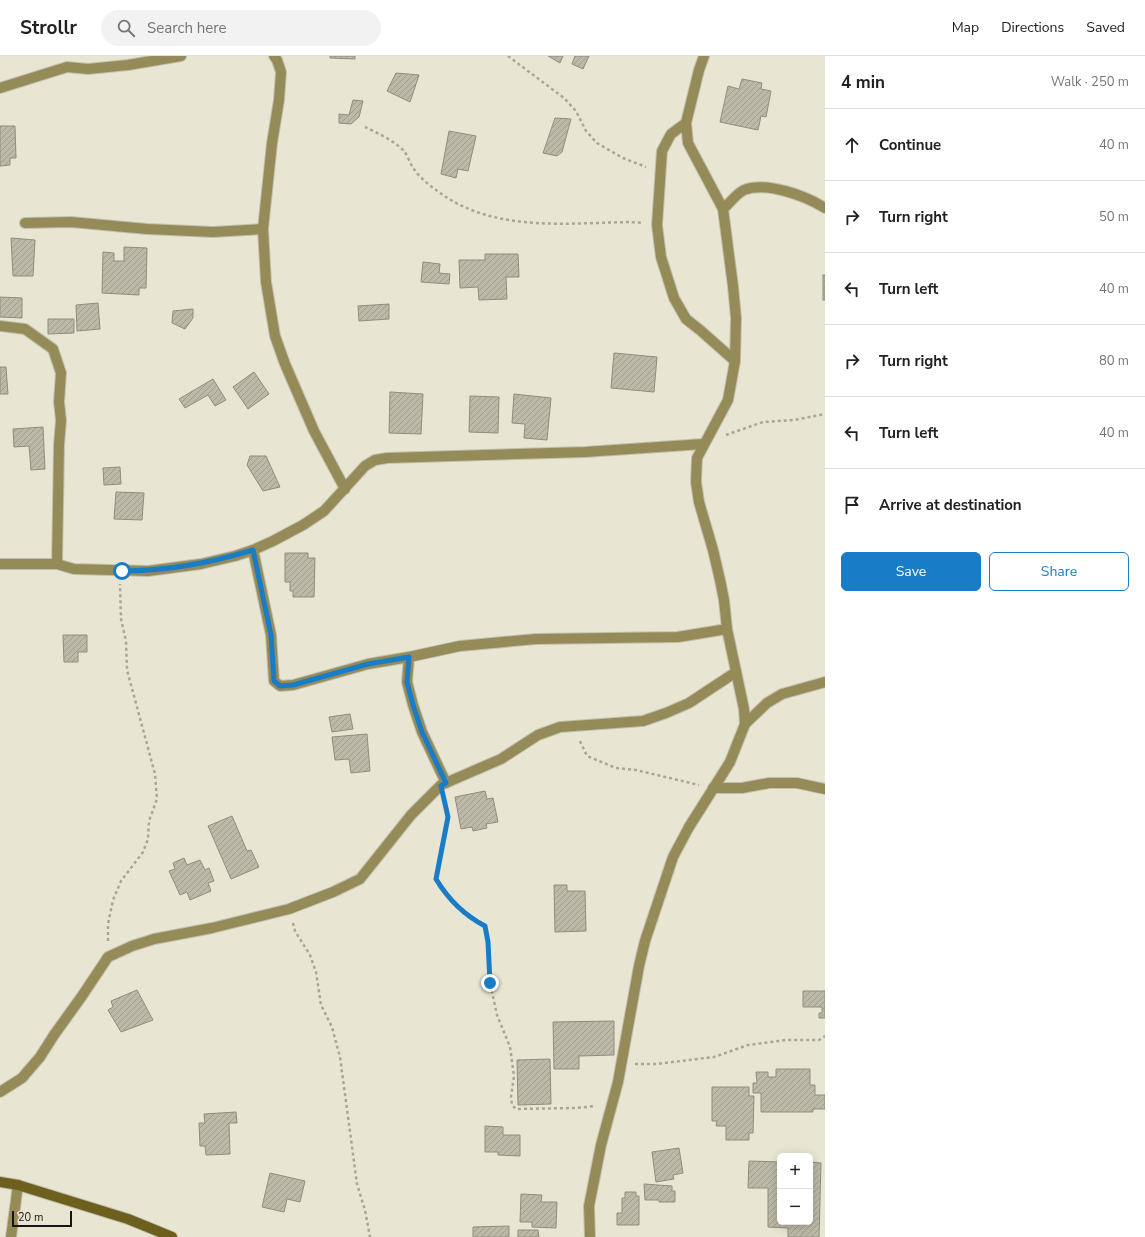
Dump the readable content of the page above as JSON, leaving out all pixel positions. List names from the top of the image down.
{
  "scale_bar": "20 m",
  "page": {
    "header": "Strollr",
    "search": "Search here",
    "nav": ["Map", "Directions", "Saved"],
    "heading": ["4 min", "Walk · 250 m"],
    "list": [
      ["Continue", "40 m"],
      ["Turn right", "50 m"],
      ["Turn left", "40 m"],
      ["Turn right", "80 m"],
      ["Turn left", "40 m"],
      "Arrive at destination"
    ],
    "buttons": ["Save", "Share"],
    "map_buttons": ["+", "−"],
    "scale": "20 m"
  }
}
